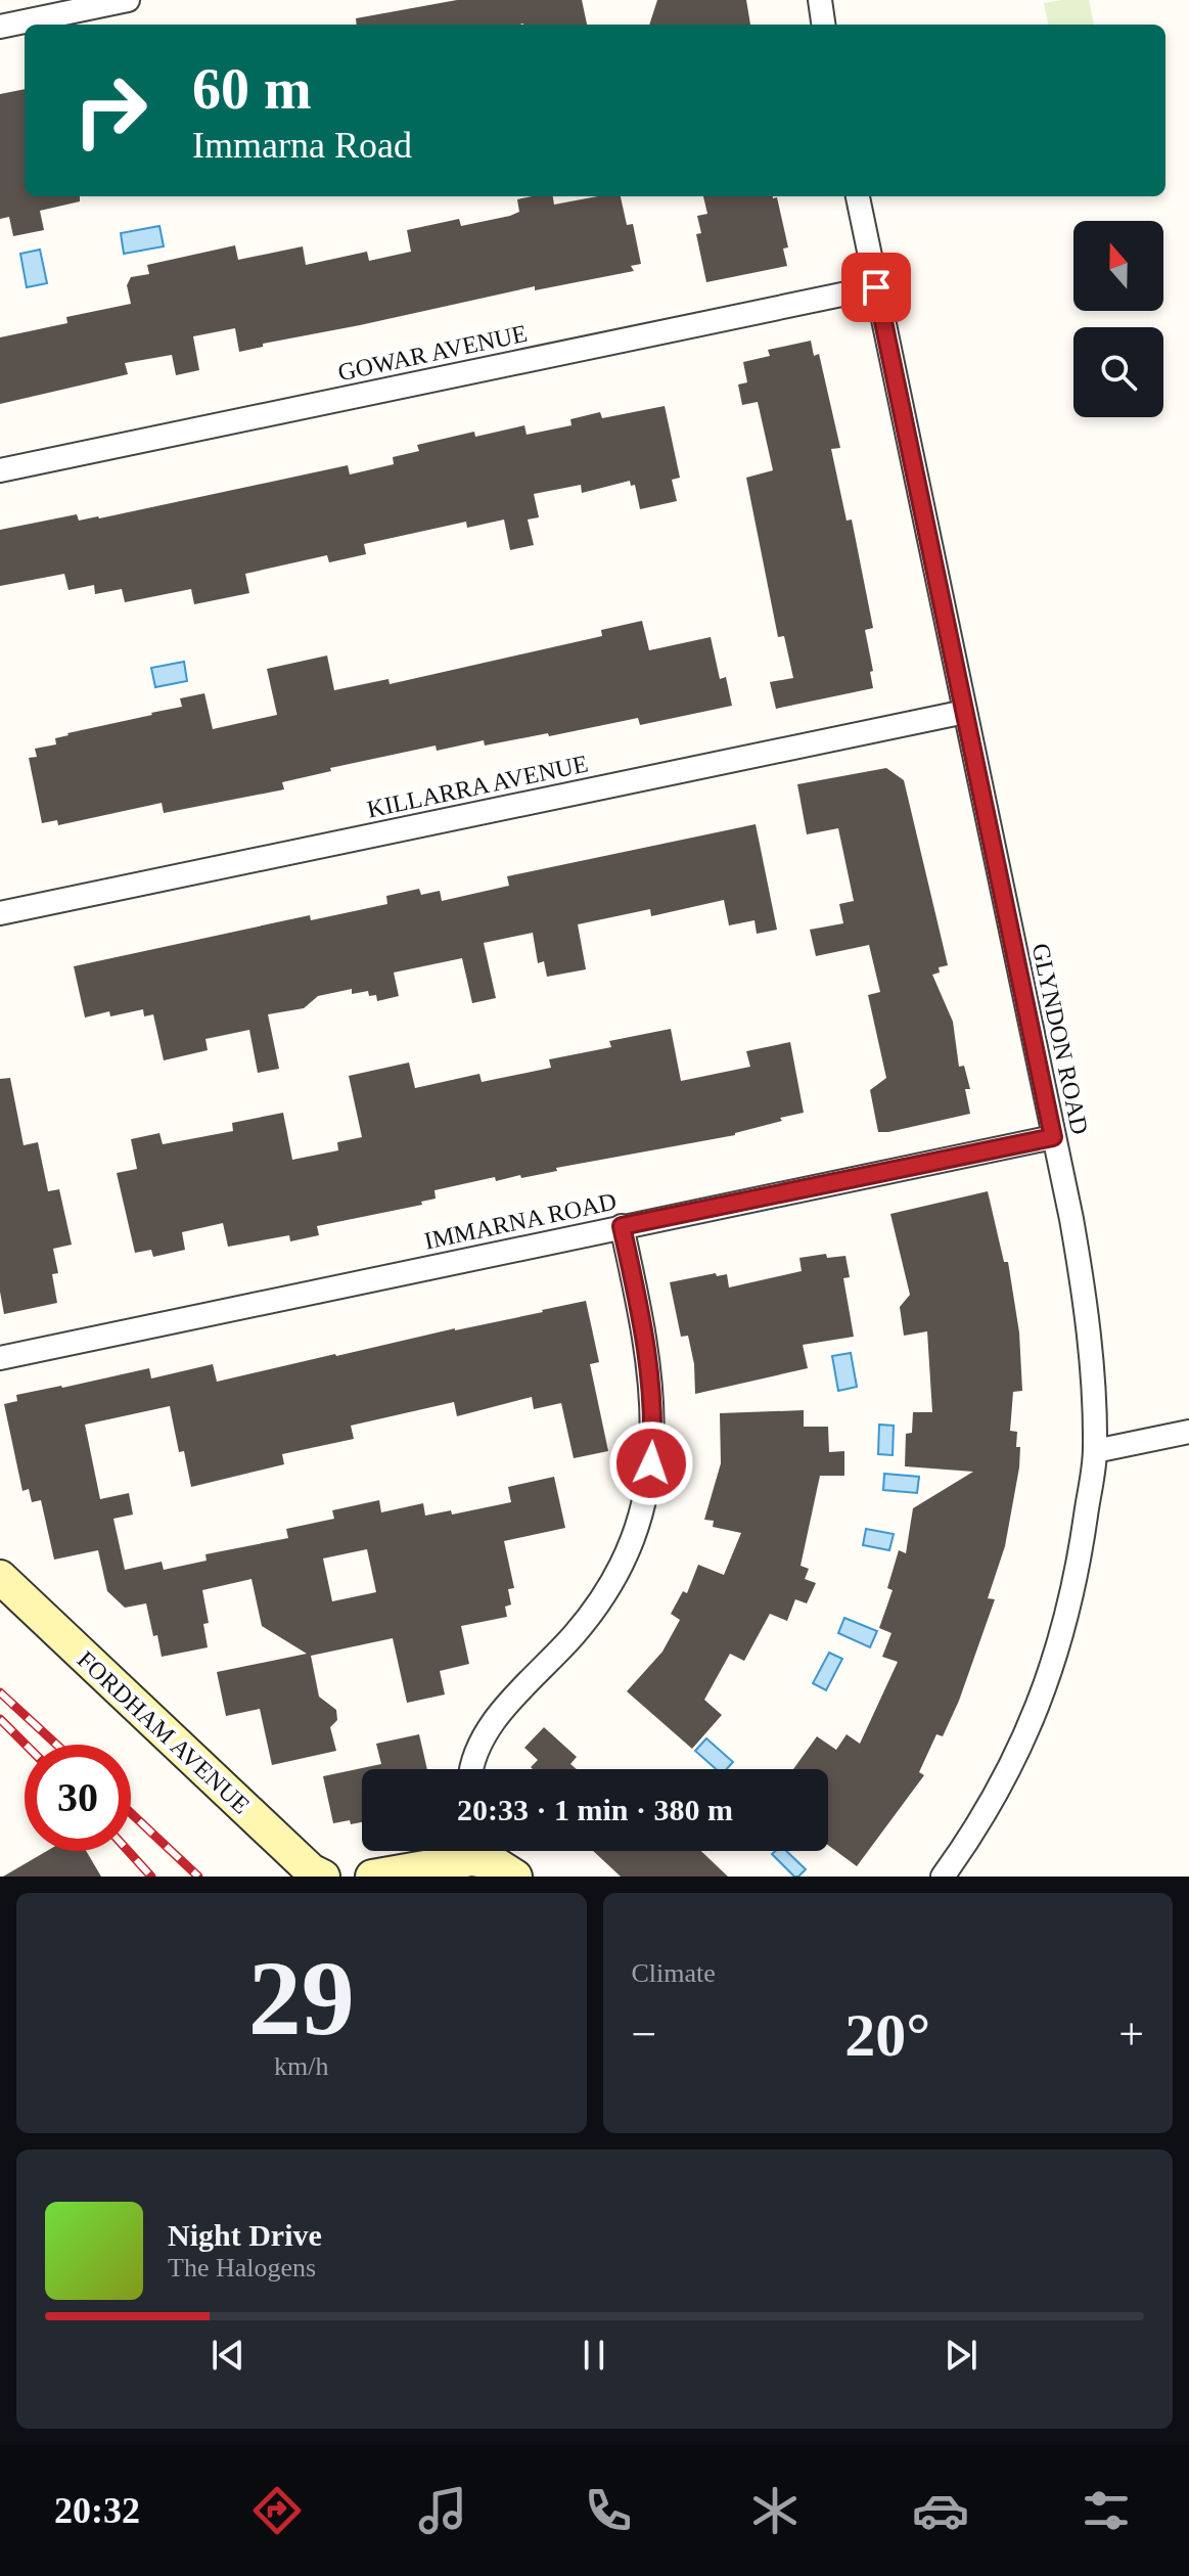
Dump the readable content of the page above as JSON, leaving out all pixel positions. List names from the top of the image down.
{
  "streets": {
    "street": [
      "GOWAR AVENUE",
      "KILLARRA AVENUE",
      "GLYNDON ROAD",
      "IMMARNA ROAD",
      "FORDHAM AVENUE"
    ]
  },
  "crossings": [
    ["GOWAR AVENUE", "GLYNDON ROAD"],
    ["KILLARRA AVENUE", "GLYNDON ROAD"],
    ["GLYNDON ROAD", "IMMARNA ROAD"]
  ],
  "north": "top",
  "page": {
    "turn": ["60 m", "Immarna Road"],
    "limit": "30",
    "trip": "20:33 · 1 min · 380 m",
    "tile": [
      ["29", "km/h"],
      "Climate"
    ],
    "heat": ["−", "20°", "+"],
    "song": ["Night Drive", "The Halogens"],
    "tabs": "20:32"
  }
}
